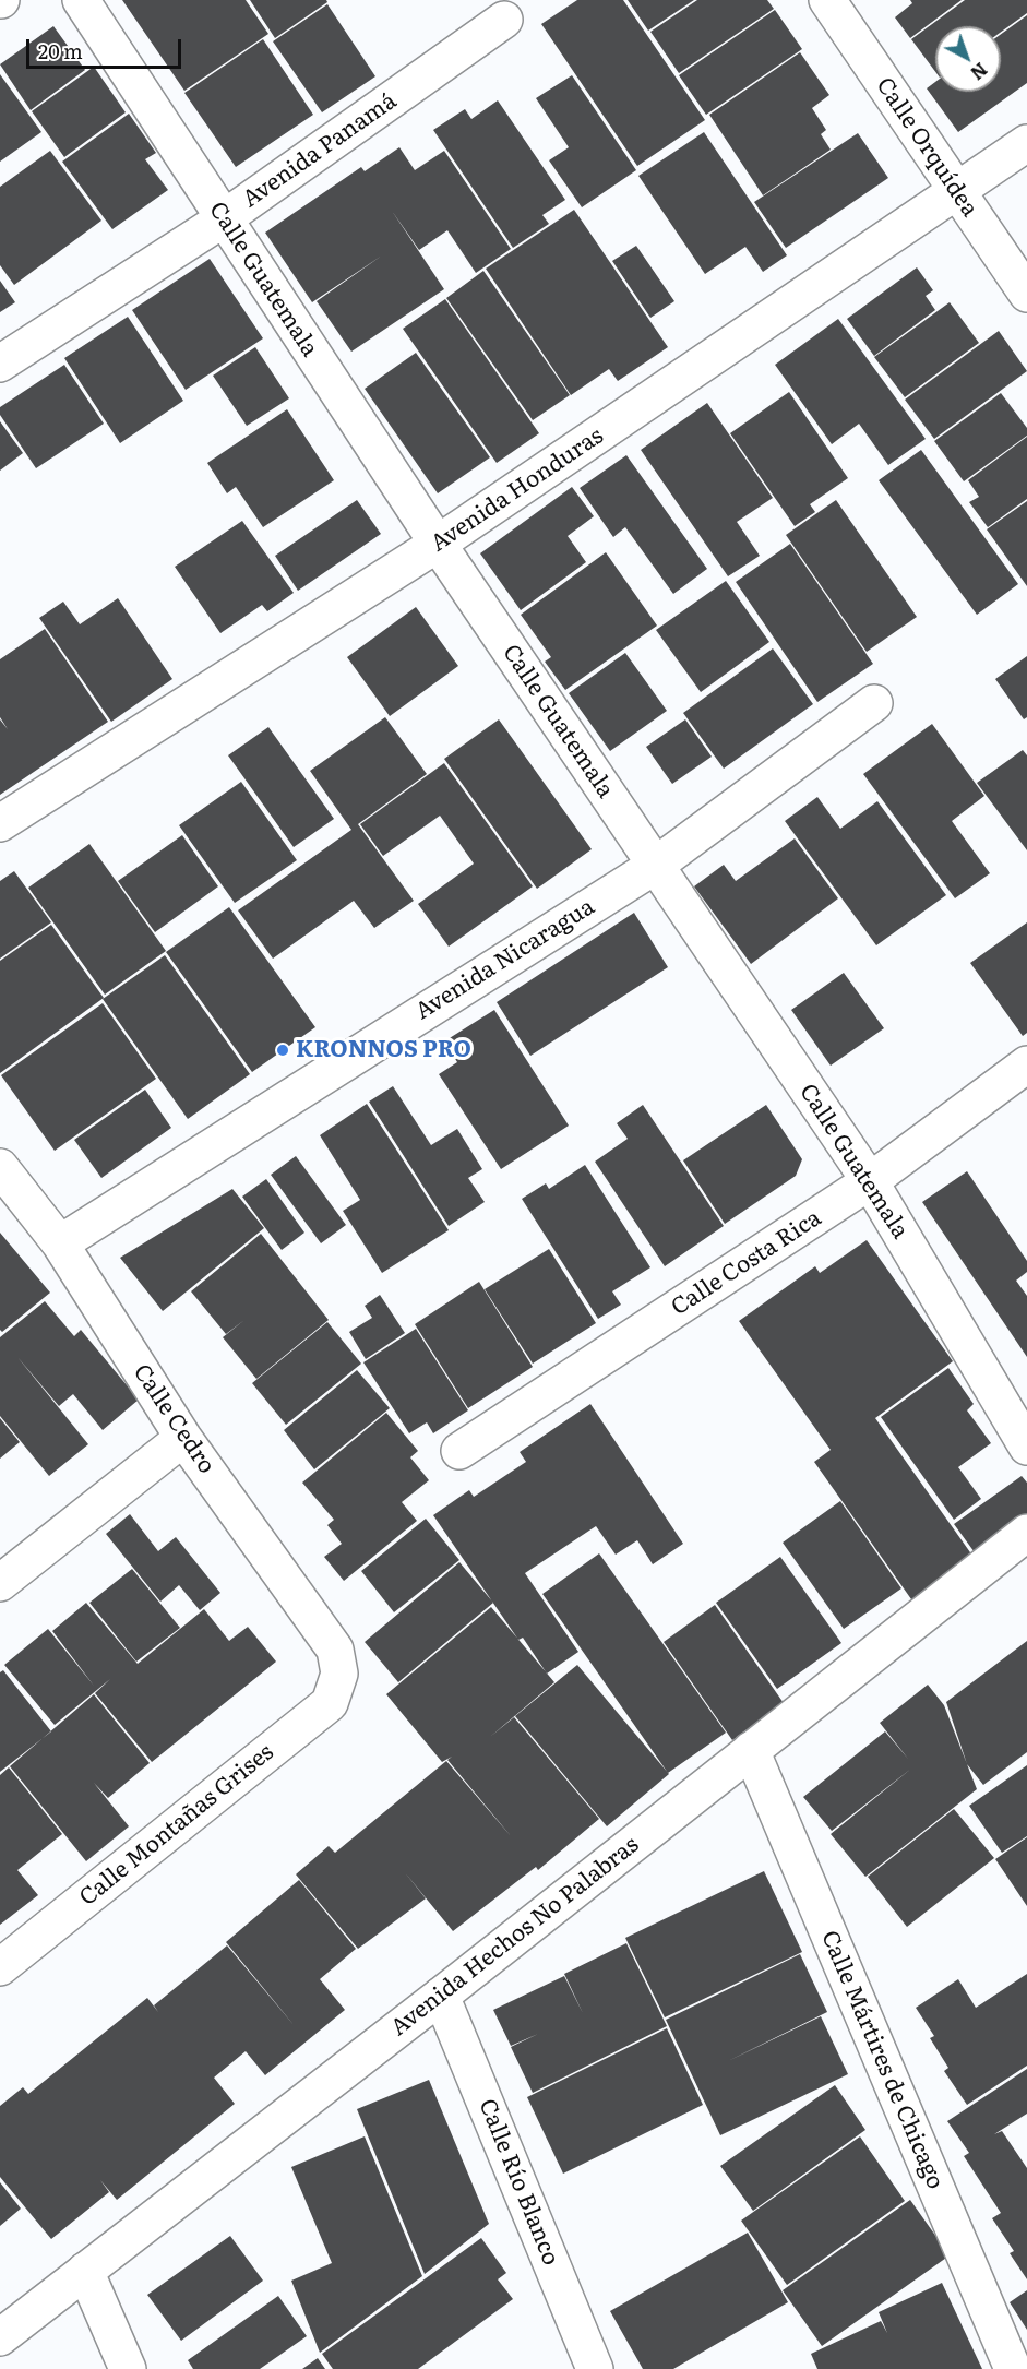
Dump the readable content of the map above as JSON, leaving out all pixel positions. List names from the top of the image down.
{
  "streets": {
    "street": [
      "Calle Orquídea",
      "Avenida Panamá",
      "Calle Guatemala",
      "Avenida Honduras",
      "Avenida Nicaragua",
      "Calle Costa Rica",
      "Calle Cedro",
      "Calle Montañas Grises",
      "Avenida Hechos No Palabras",
      "Calle Mártires de Chicago",
      "Calle Río Blanco"
    ]
  },
  "crossings": [
    ["Calle Orquídea", "Avenida Honduras"],
    ["Avenida Panamá", "Calle Guatemala"],
    ["Calle Guatemala", "Avenida Honduras"],
    ["Calle Guatemala", "Avenida Nicaragua"],
    ["Calle Guatemala", "Calle Costa Rica"],
    ["Avenida Nicaragua", "Calle Cedro"],
    ["Calle Cedro", "Calle Montañas Grises"],
    ["Avenida Hechos No Palabras", "Calle Mártires de Chicago"],
    ["Avenida Hechos No Palabras", "Calle Río Blanco"]
  ],
  "places": ["KRONNOS PRO"],
  "scale_bar": "20 m",
  "north": "bottom right"
}
